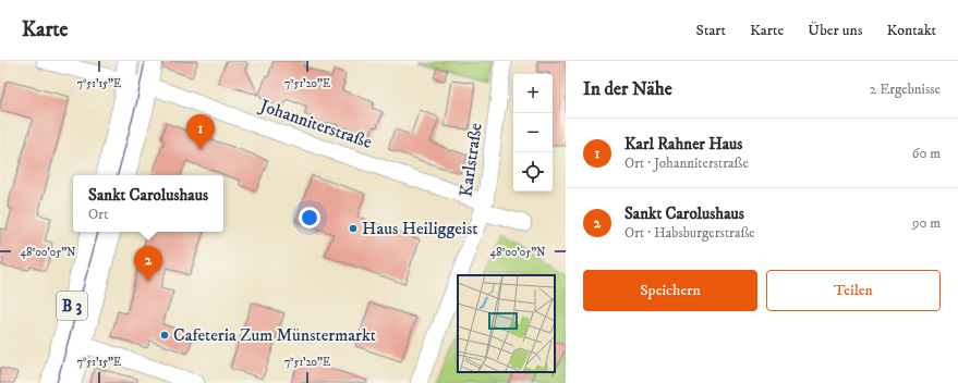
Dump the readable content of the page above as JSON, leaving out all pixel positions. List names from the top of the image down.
{
  "streets": {
    "main road": ["B 3"],
    "street": ["Johanniterstraße", "Karlstraße"]
  },
  "crossings": [
    ["Johanniterstraße", "Karlstraße"]
  ],
  "places": ["Haus Heiliggeist", "Cafeteria Zum Münstermarkt"],
  "page": {
    "header": "Karte",
    "nav": [
      "Start",
      "Karte",
      "Über uns",
      "Kontakt"
    ],
    "heading": ["In der Nähe", "2 Ergebnisse"],
    "map_buttons": ["+", "−"],
    "pins": ["1", "2"],
    "list": [
      {
        "mark": "1",
        "name": "Karl Rahner Haus",
        "note": "Ort · Johanniterstraße",
        "value": "60 m"
      },
      {
        "mark": "2",
        "name": "Sankt Carolushaus",
        "note": "Ort · Habsburgerstraße",
        "value": "90 m"
      }
    ],
    "popup": ["Sankt Carolushaus", "Ort"],
    "buttons": ["Speichern", "Teilen"]
  },
  "coordinates": ["7°51'15\"E", "7°51'20\"E", "48°00'05\"N"]
}
